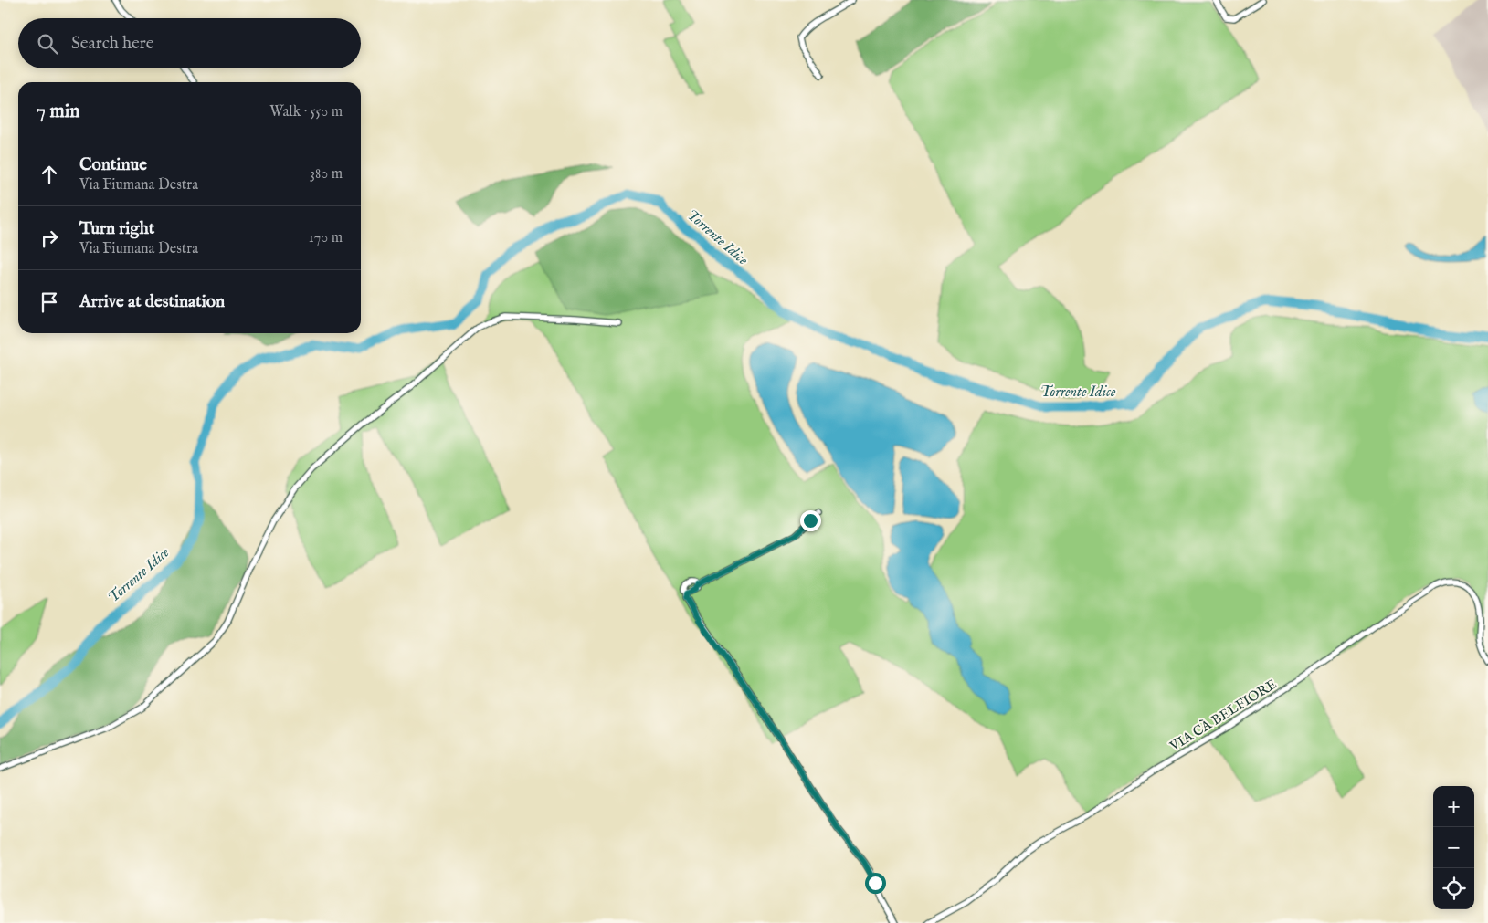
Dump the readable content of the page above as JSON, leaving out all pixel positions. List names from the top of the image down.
{
  "streets": {
    "street": ["VIA CÀ BELFIORE"]
  },
  "water": ["Torrente Idice"],
  "page": {
    "search": "Search here",
    "heading": ["7 min", "Walk · 550 m"],
    "list": [
      ["Continue", "Via Fiumana Destra", "380 m"],
      ["Turn right", "Via Fiumana Destra", "170 m"],
      "Arrive at destination"
    ],
    "map_buttons": ["+", "−"]
  }
}
